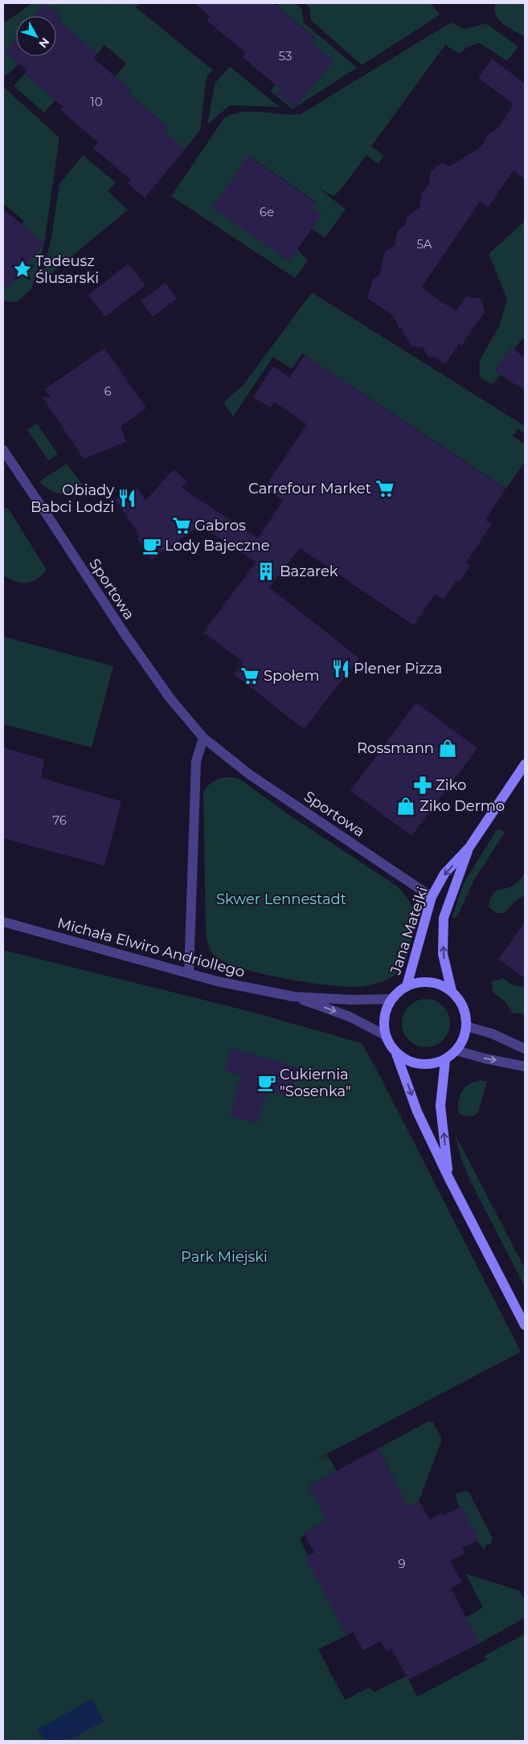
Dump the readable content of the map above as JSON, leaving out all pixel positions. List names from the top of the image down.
{
  "streets": {
    "main road": ["Jana Matejki"],
    "street": ["Sportowa", "Michała Elwiro Andriollego"]
  },
  "crossings": [
    ["Sportowa", "Jana Matejki"],
    ["Jana Matejki", "Michała Elwiro Andriollego"]
  ],
  "parks": ["Skwer Lennestadt", "Park Miejski"],
  "places": {
    "place": ["Tadeusz Ślusarski"],
    "supermarket": ["Carrefour Market", "Gabros", "Społem"],
    "restaurant": ["Obiady Babci Lodzi", "Plener Pizza"],
    "cafe": ["Lody Bajeczne", "Cukiernia \"Sosenka\""],
    "building": ["Bazarek"],
    "shop": ["Rossmann", "Ziko Dermo"],
    "pharmacy": ["Ziko"]
  },
  "house_numbers": [
    "53",
    "10",
    "6e",
    "5A",
    "6",
    "76",
    "9"
  ],
  "north": "bottom right"
}
